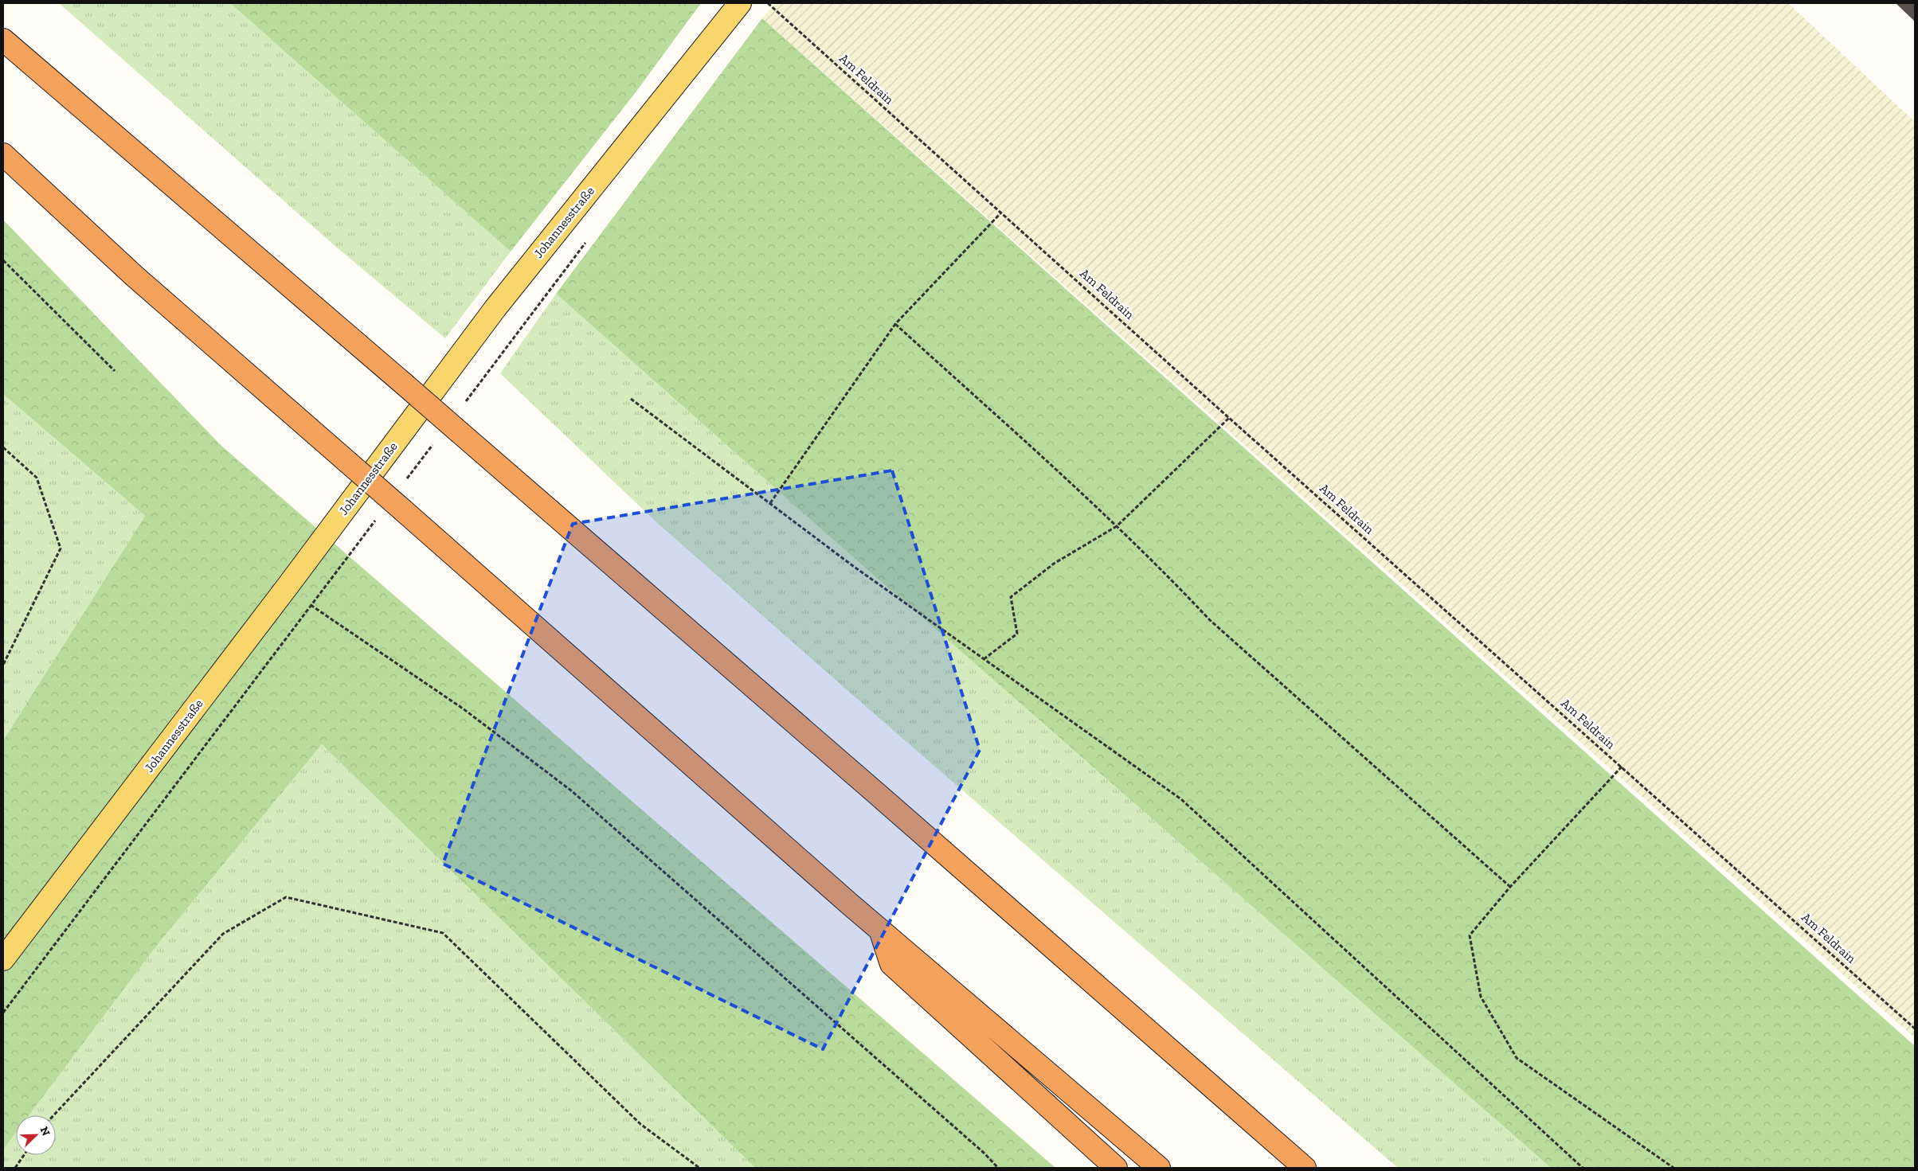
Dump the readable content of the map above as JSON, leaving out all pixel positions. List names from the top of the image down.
{
  "streets": {
    "main road": ["Johannesstraße"],
    "path": ["Am Feldrain"]
  },
  "north": "top right"
}
